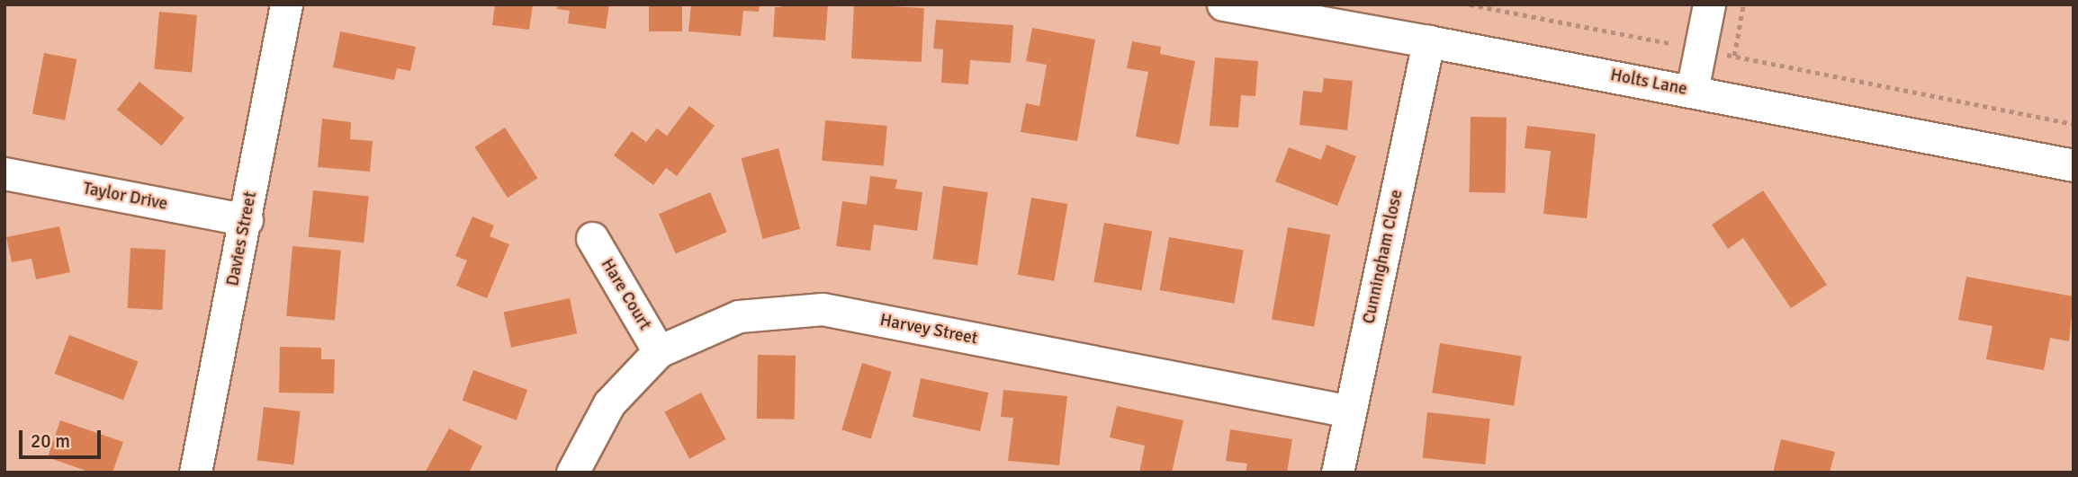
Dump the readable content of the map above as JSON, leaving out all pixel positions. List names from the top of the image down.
{
  "streets": {
    "street": [
      "Holts Lane",
      "Taylor Drive",
      "Davies Street",
      "Cunningham Close",
      "Hare Court",
      "Harvey Street"
    ]
  },
  "crossings": [
    ["Holts Lane", "Cunningham Close"],
    ["Taylor Drive", "Davies Street"],
    ["Cunningham Close", "Harvey Street"],
    ["Hare Court", "Harvey Street"]
  ],
  "scale_bar": "20 m"
}
